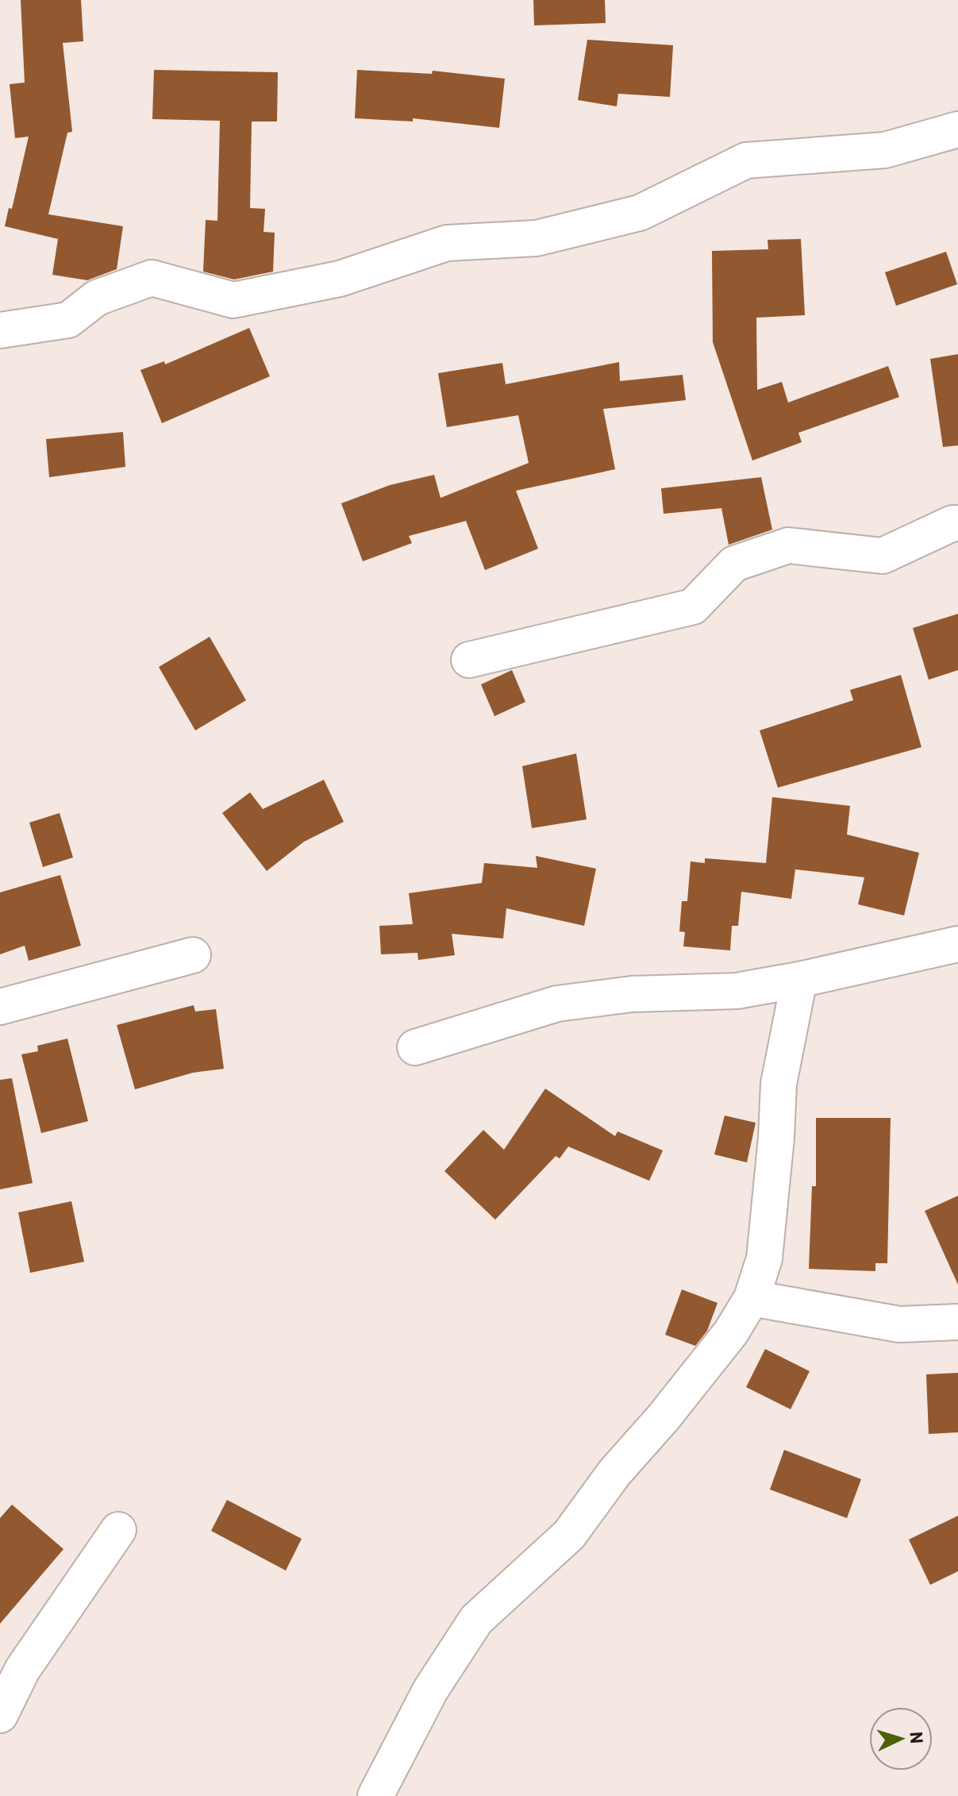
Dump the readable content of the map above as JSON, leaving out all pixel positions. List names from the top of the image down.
{
  "north": "right"
}
